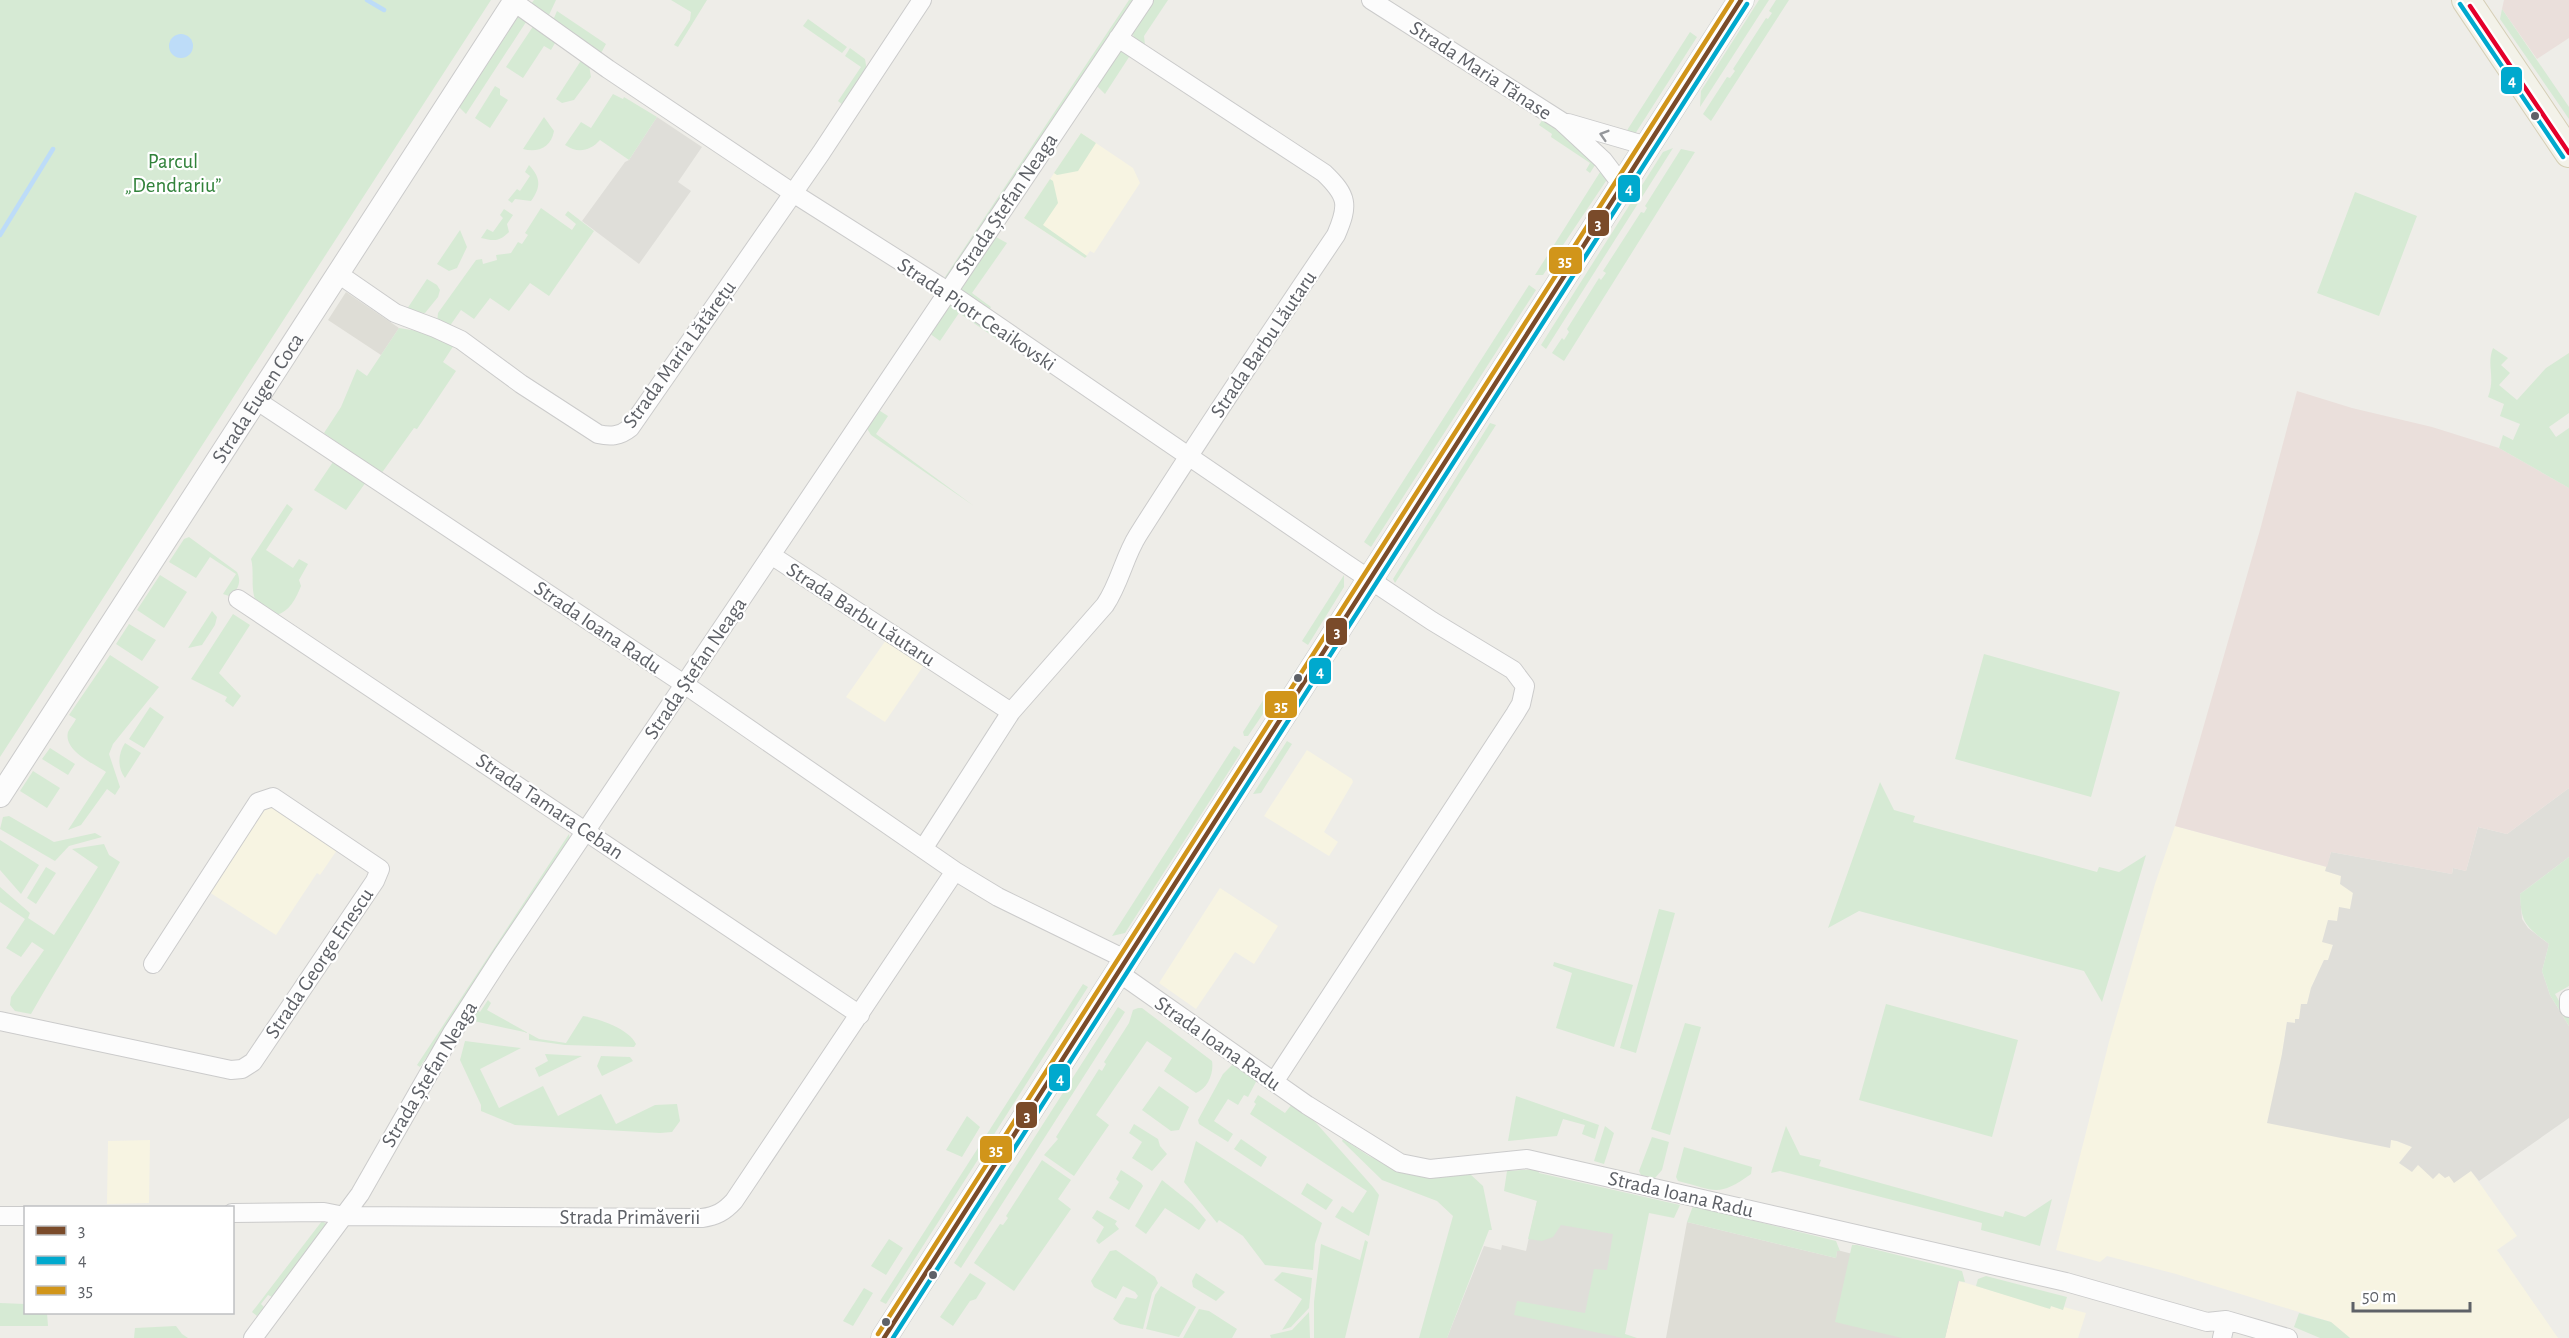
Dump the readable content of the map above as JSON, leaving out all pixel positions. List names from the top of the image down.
{
  "streets": {
    "street": [
      "Strada Maria Tănase",
      "Strada Ștefan Neaga",
      "Strada Piotr Ceaikovski",
      "Strada Barbu Lăutaru",
      "Strada Maria Lătărețu",
      "Strada Eugen Coca",
      "Strada Ioana Radu",
      "Strada Tamara Ceban",
      "Strada George Enescu",
      "Strada Primăverii"
    ]
  },
  "crossings": [
    ["Strada Ștefan Neaga", "Strada Piotr Ceaikovski"],
    ["Strada Ștefan Neaga", "Strada Barbu Lăutaru"],
    ["Strada Ștefan Neaga", "Strada Ioana Radu"],
    ["Strada Ștefan Neaga", "Strada Tamara Ceban"],
    ["Strada Ștefan Neaga", "Strada Primăverii"],
    ["Strada Piotr Ceaikovski", "Strada Barbu Lăutaru"],
    ["Strada Piotr Ceaikovski", "Strada Maria Lătărețu"],
    ["Strada Piotr Ceaikovski", "Strada Eugen Coca"],
    ["Strada Piotr Ceaikovski", "Strada Ioana Radu"],
    ["Strada Barbu Lăutaru", "Strada Ioana Radu"],
    ["Strada Maria Lătărețu", "Strada Eugen Coca"],
    ["Strada Eugen Coca", "Strada Ioana Radu"],
    ["Strada Ioana Radu", "Strada Primăverii"],
    ["Strada Tamara Ceban", "Strada Primăverii"]
  ],
  "parks": ["Parcul „Dendrariu”"],
  "lines": ["transit line 3", "transit line 35", "transit line 4"],
  "legend": ["3", "4", "35"],
  "scale_bar": "50 m"
}
